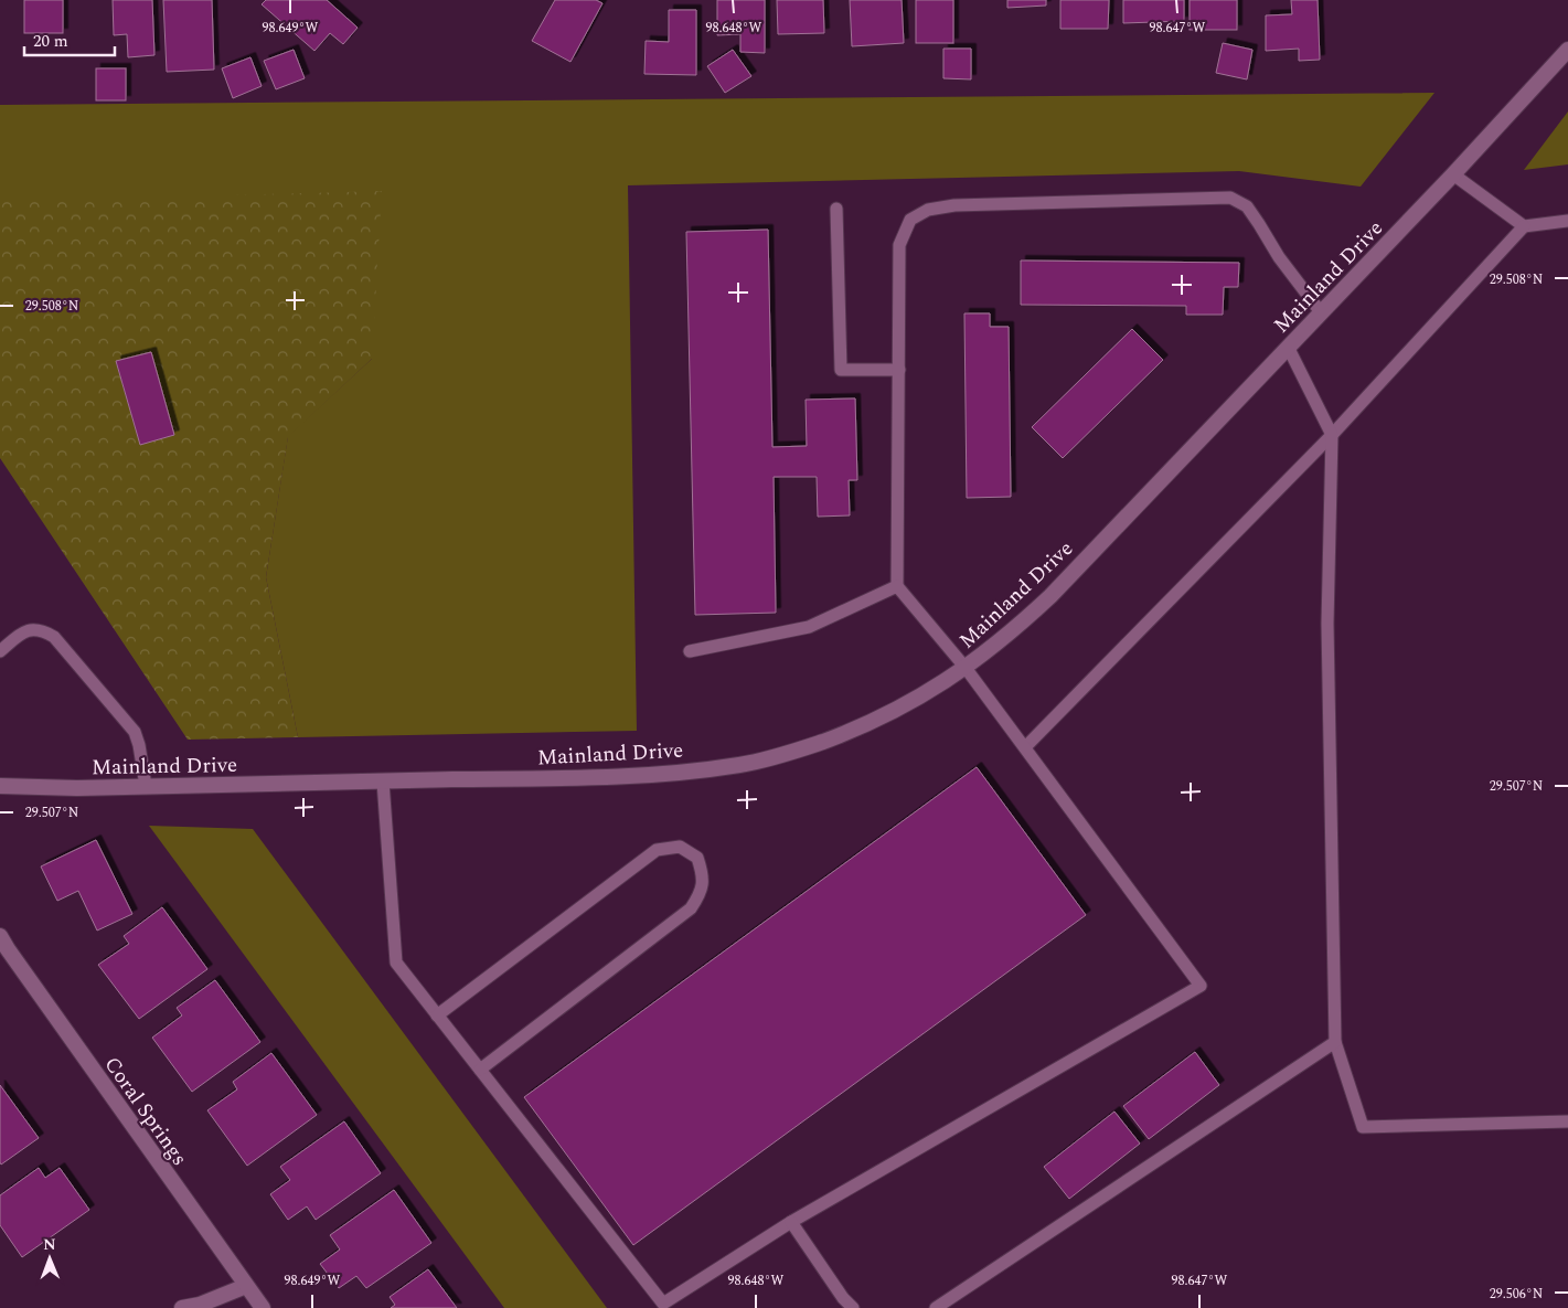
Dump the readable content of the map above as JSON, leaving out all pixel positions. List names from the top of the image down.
{
  "streets": {
    "main road": ["Mainland Drive", "Coral Springs"]
  },
  "scale_bar": "20 m",
  "north": "top",
  "coordinates": [
    "98.649°W",
    "98.648°W",
    "98.647°W",
    "29.508°N",
    "29.507°N",
    "29.506°N"
  ]
}
